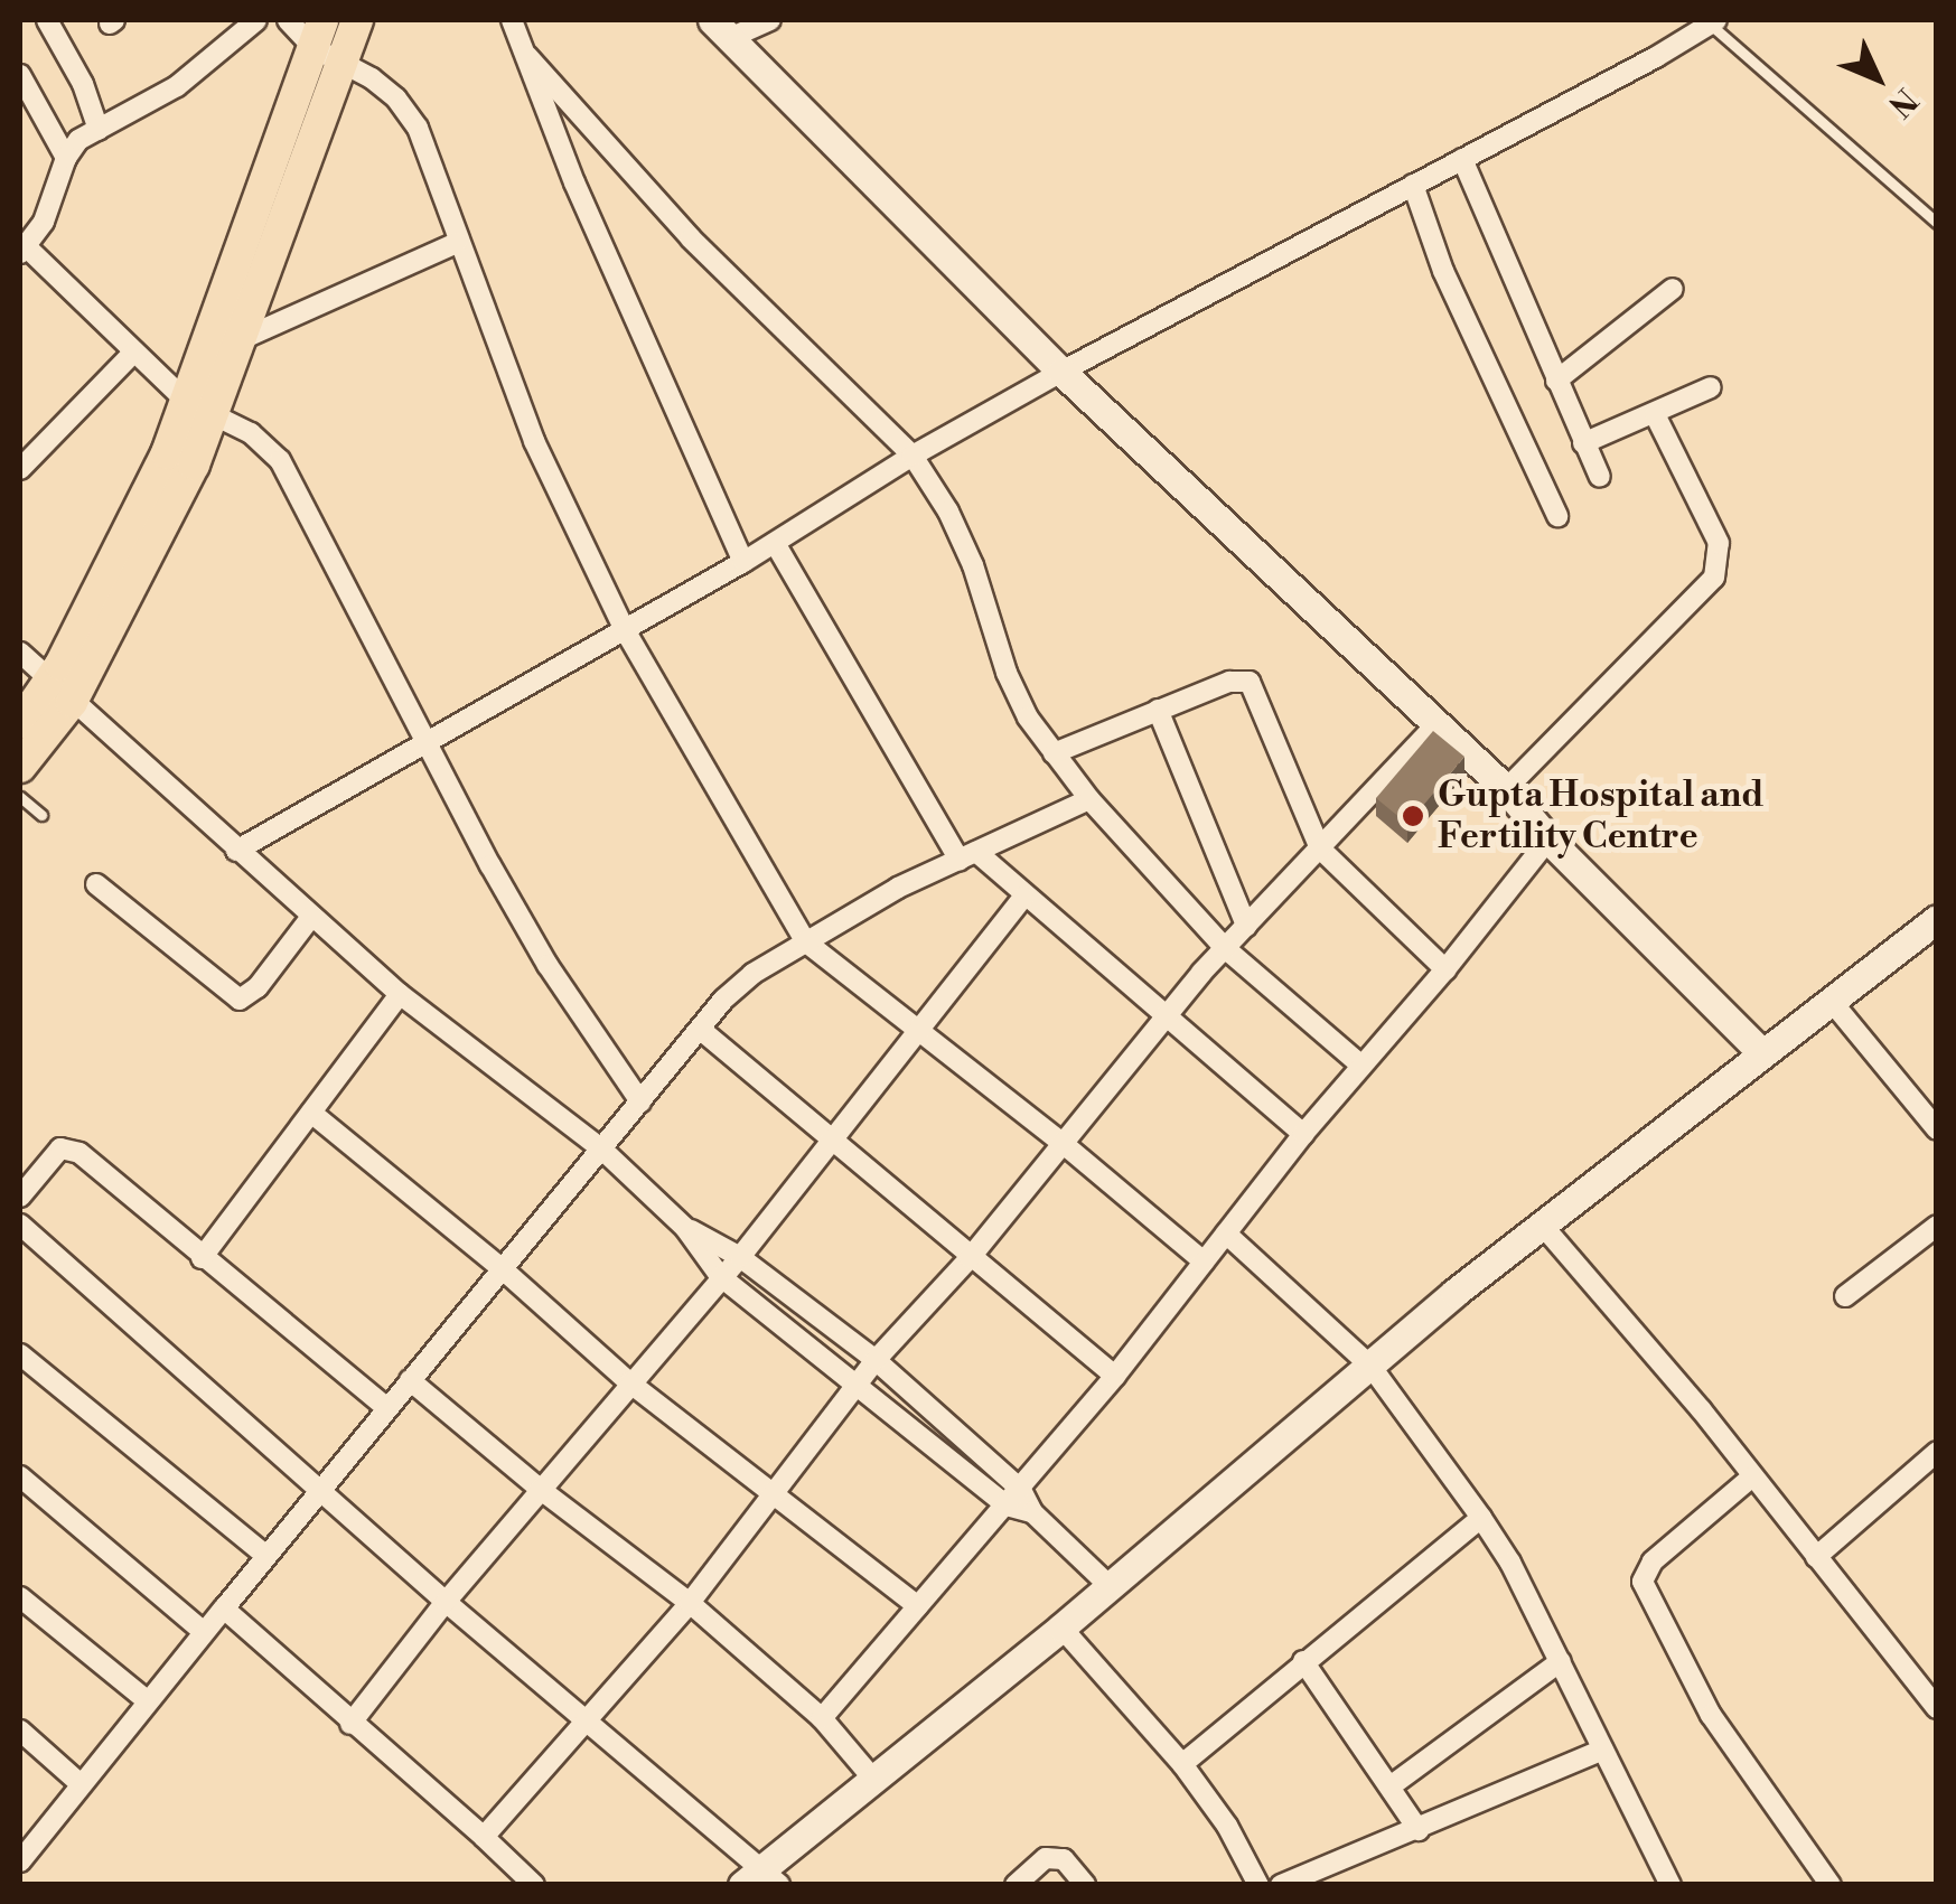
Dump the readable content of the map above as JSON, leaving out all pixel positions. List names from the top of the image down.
{
  "places": ["Gupta Hospital and Fertility Centre"],
  "north": "bottom right"
}
